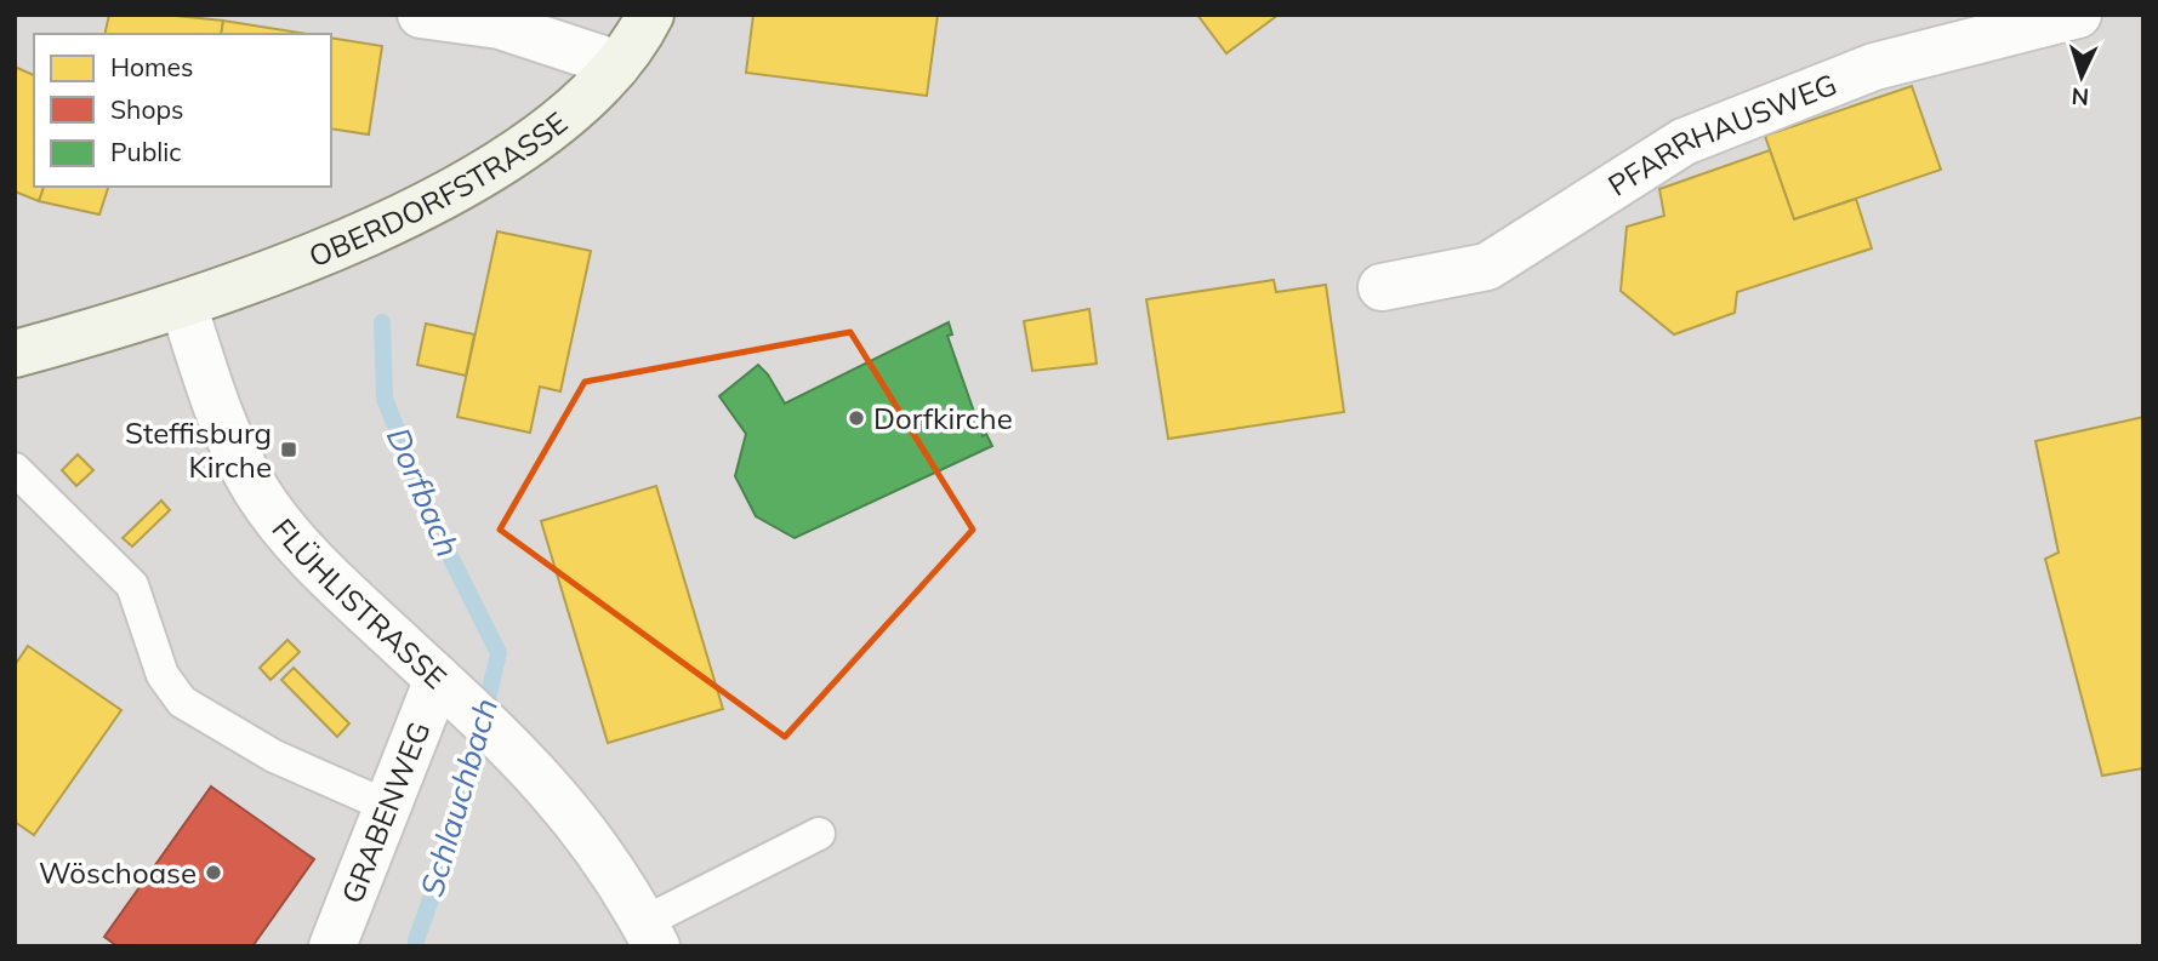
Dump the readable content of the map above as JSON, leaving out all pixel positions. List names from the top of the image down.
{
  "streets": {
    "main road": ["OBERDORFSTRASSE"],
    "street": ["PFARRHAUSWEG", "FLÜHLISTRASSE", "GRABENWEG"]
  },
  "crossings": [
    ["OBERDORFSTRASSE", "FLÜHLISTRASSE"],
    ["FLÜHLISTRASSE", "GRABENWEG"]
  ],
  "water": ["Dorfbach", "Schlauchbach"],
  "places": {
    "other": ["Dorfkirche", "Wöschoase"],
    "transit": ["Steffisburg Kirche"]
  },
  "legend": ["Homes", "Shops", "Public"],
  "north": "bottom"
}
